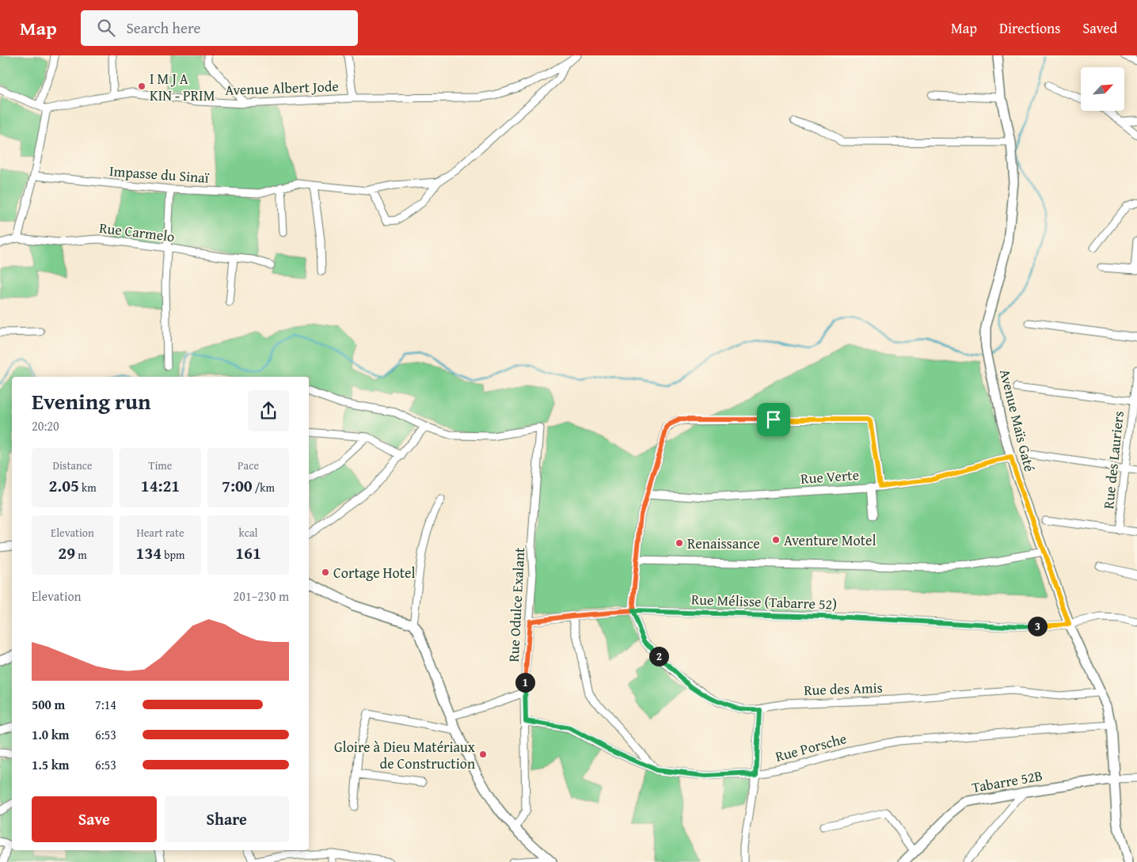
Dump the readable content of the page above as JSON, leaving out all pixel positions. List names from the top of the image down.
{
  "streets": {
    "street": [
      "Avenue Albert Jode",
      "Impasse du Sinaï",
      "Rue Carmelo",
      "Avenue Maïs Gaté",
      "Rue des Lauriers",
      "Rue Verte",
      "Rue Mélisse (Tabarre 52)",
      "Rue Odulce Exalant",
      "Rue des Amis",
      "Rue Porsche",
      "Tabarre 52B"
    ]
  },
  "crossings": [
    ["Avenue Maïs Gaté", "Rue Verte"],
    ["Avenue Maïs Gaté", "Rue Mélisse (Tabarre 52)"],
    ["Avenue Maïs Gaté", "Rue des Amis"],
    ["Avenue Maïs Gaté", "Rue Porsche"],
    ["Avenue Maïs Gaté", "Tabarre 52B"],
    ["Rue Mélisse (Tabarre 52)", "Rue Odulce Exalant"],
    ["Rue Mélisse (Tabarre 52)", "Rue des Amis"],
    ["Rue Odulce Exalant", "Rue Porsche"]
  ],
  "places": [
    "I M J A KIN - PRIM",
    "Aventure Motel",
    "Renaissance",
    "Cortage Hotel",
    "Gloire à Dieu Matériaux de Construction"
  ],
  "north": "top right",
  "page": {
    "header": "Map",
    "search": "Search here",
    "nav": ["Map", "Directions", "Saved"],
    "heading": ["Evening run", "20:20"],
    "stats": [
      ["Distance", "2.05 km"],
      ["Time", "14:21"],
      ["Pace", "7:00 /km"],
      ["Elevation", "29 m"],
      ["Heart rate", "134 bpm"],
      ["kcal", "161"]
    ],
    "chart": ["Elevation", "201–230 m"],
    "pins": ["3", "2", "1"],
    "list": [
      {
        "name": "500 m",
        "note": "7:14"
      },
      {
        "name": "1.0 km",
        "note": "6:53"
      },
      {
        "name": "1.5 km",
        "note": "6:53"
      }
    ],
    "buttons": ["Save", "Share"]
  }
}
